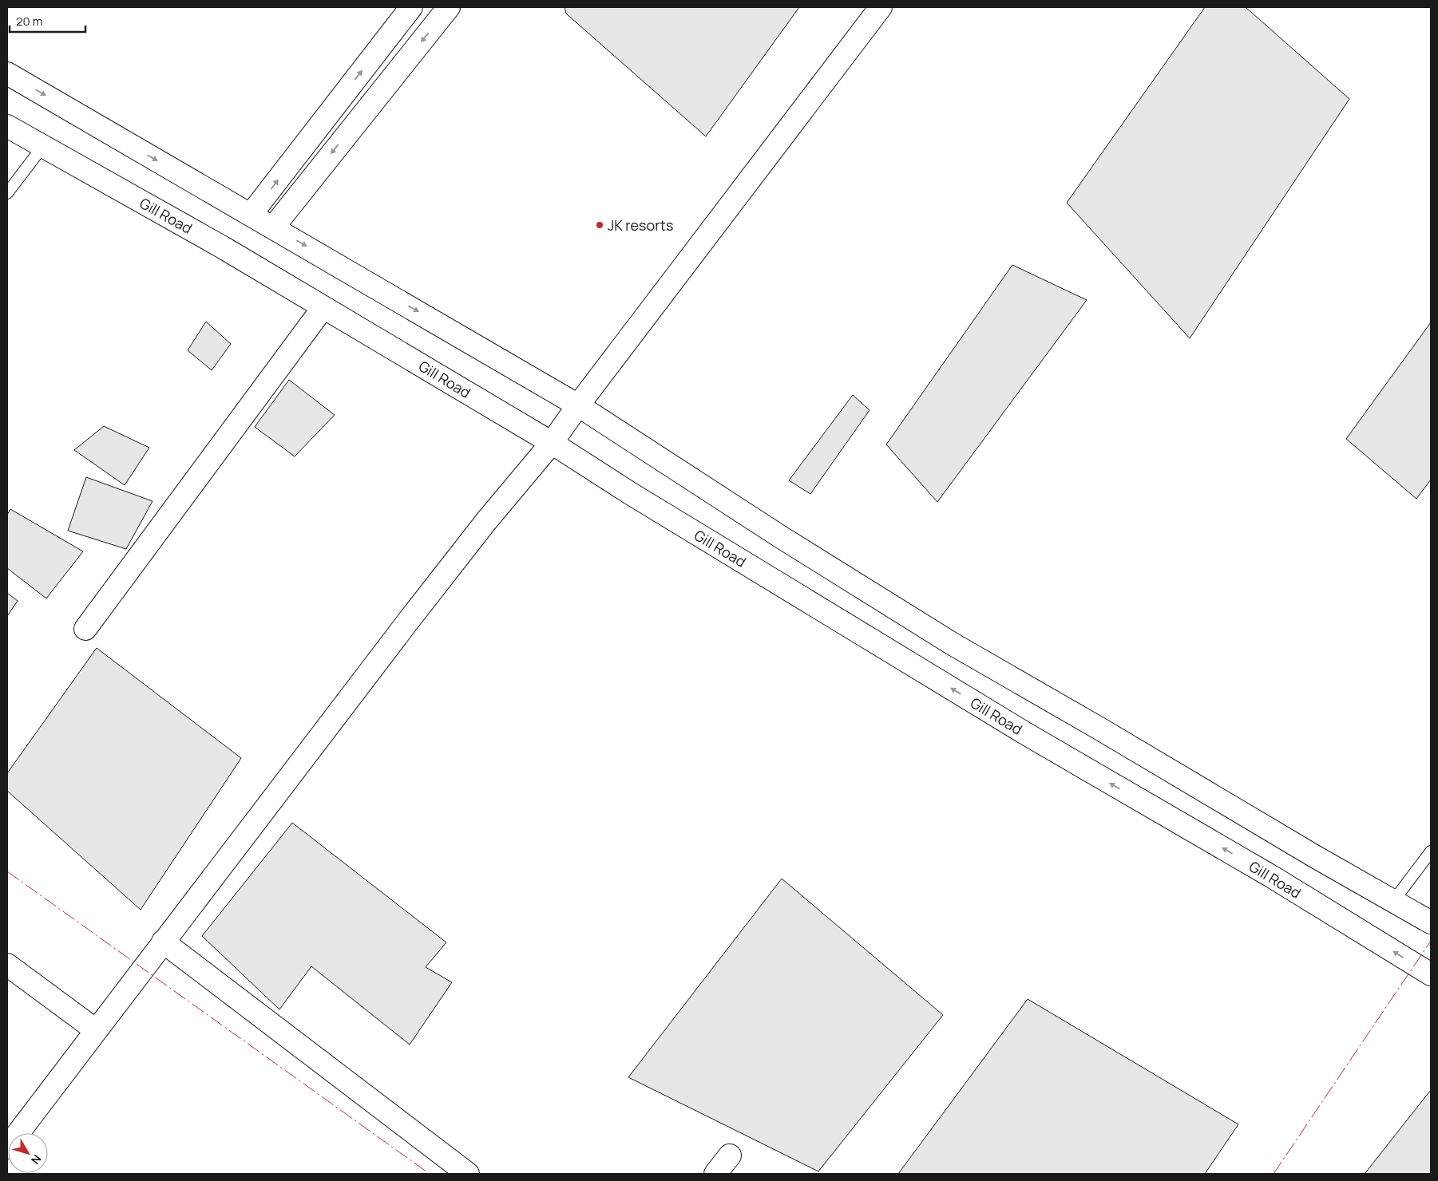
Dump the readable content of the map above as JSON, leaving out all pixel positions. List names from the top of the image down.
{
  "streets": {
    "main road": ["Gill Road"]
  },
  "places": ["JK resorts"],
  "scale_bar": "20 m",
  "north": "bottom right"
}
